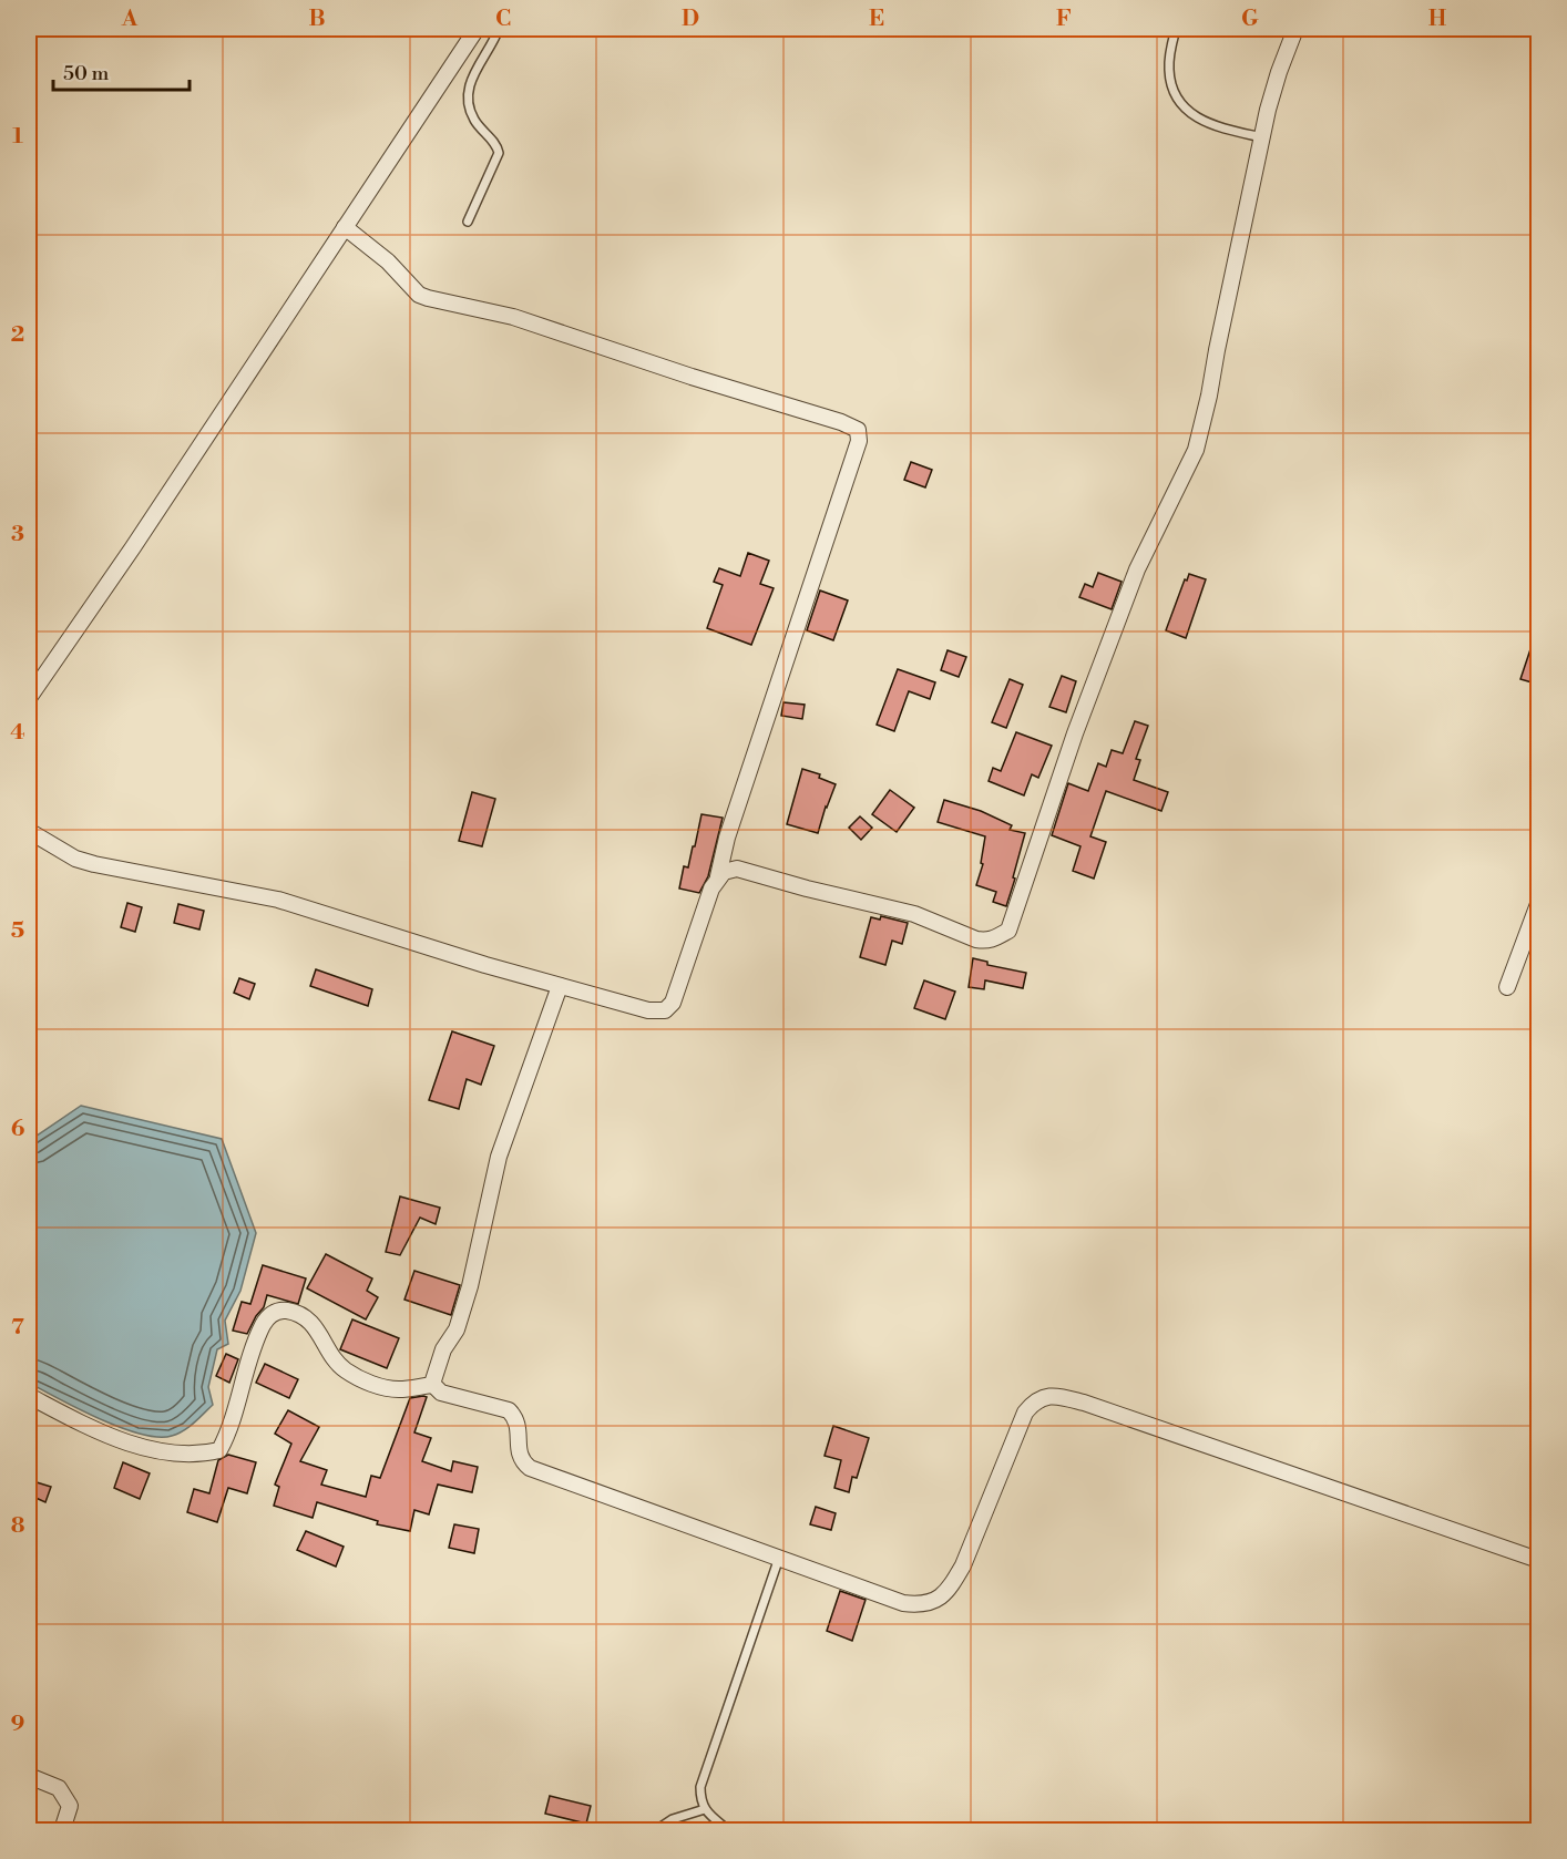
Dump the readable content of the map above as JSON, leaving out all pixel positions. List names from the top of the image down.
{
  "scale_bar": "50 m",
  "grid": {
    "columns": [
      "A",
      "B",
      "C",
      "D",
      "E",
      "F",
      "G",
      "H"
    ],
    "rows": [
      "1",
      "2",
      "3",
      "4",
      "5",
      "6",
      "7",
      "8",
      "9"
    ]
  }
}
